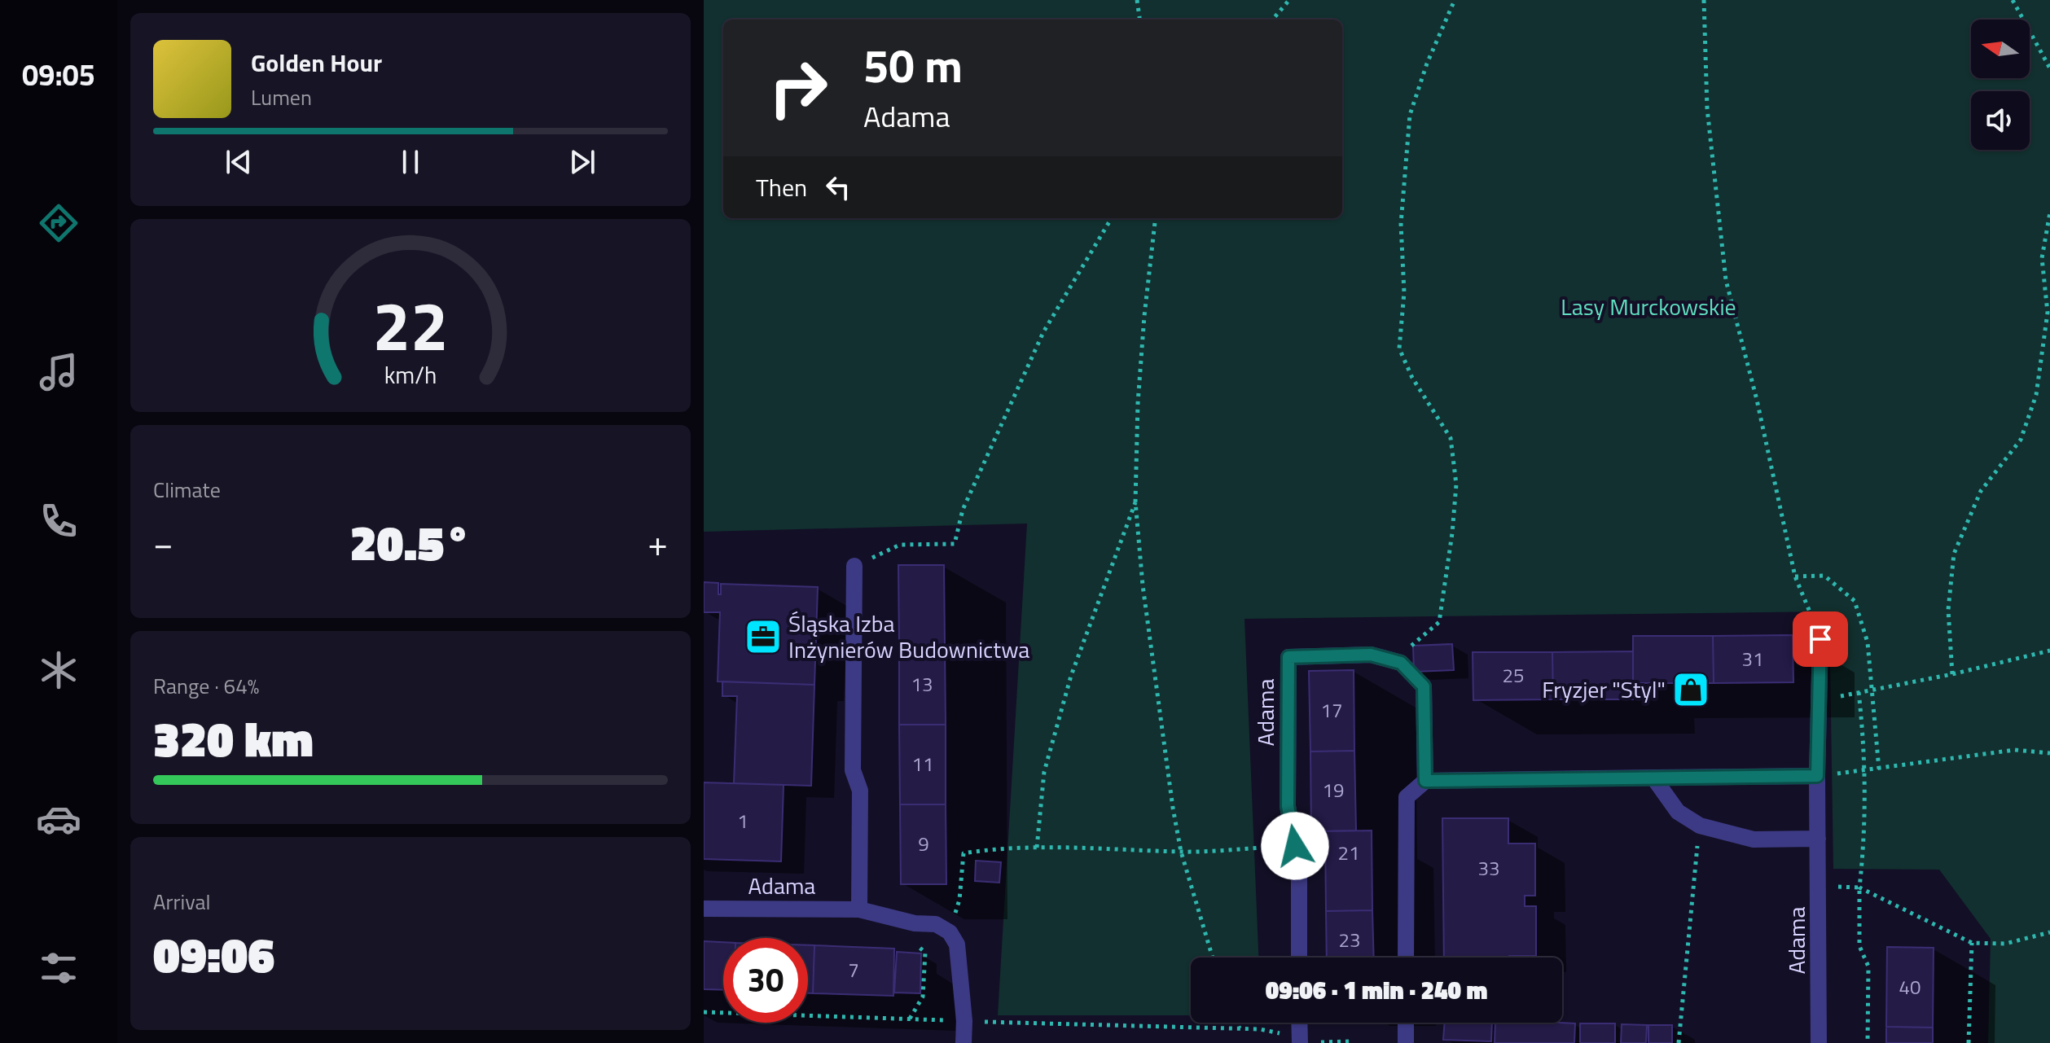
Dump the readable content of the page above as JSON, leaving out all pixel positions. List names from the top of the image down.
{
  "streets": {
    "street": ["Adama"]
  },
  "parks": ["Lasy Murckowskie"],
  "places": {
    "office": ["Śląska Izba Inżynierów Budownictwa"],
    "shop": ["Fryzjer \"Styl\""]
  },
  "house_numbers": [
    "31",
    "25",
    "13",
    "17",
    "11",
    "19",
    "1",
    "9",
    "21",
    "33",
    "23",
    "7",
    "40"
  ],
  "north": "left",
  "page": {
    "tabs": "09:05",
    "turn": ["50 m", "Adama"],
    "song": ["Golden Hour", "Lumen"],
    "then": "Then",
    "tile": [
      "Climate",
      ["Range · 64%", "320 km"],
      ["Arrival", "09:06"]
    ],
    "heat": ["−", "20.5°", "+"],
    "limit": "30",
    "trip": "09:06 · 1 min · 240 m",
    "gauge": ["22", "km/h"]
  }
}
